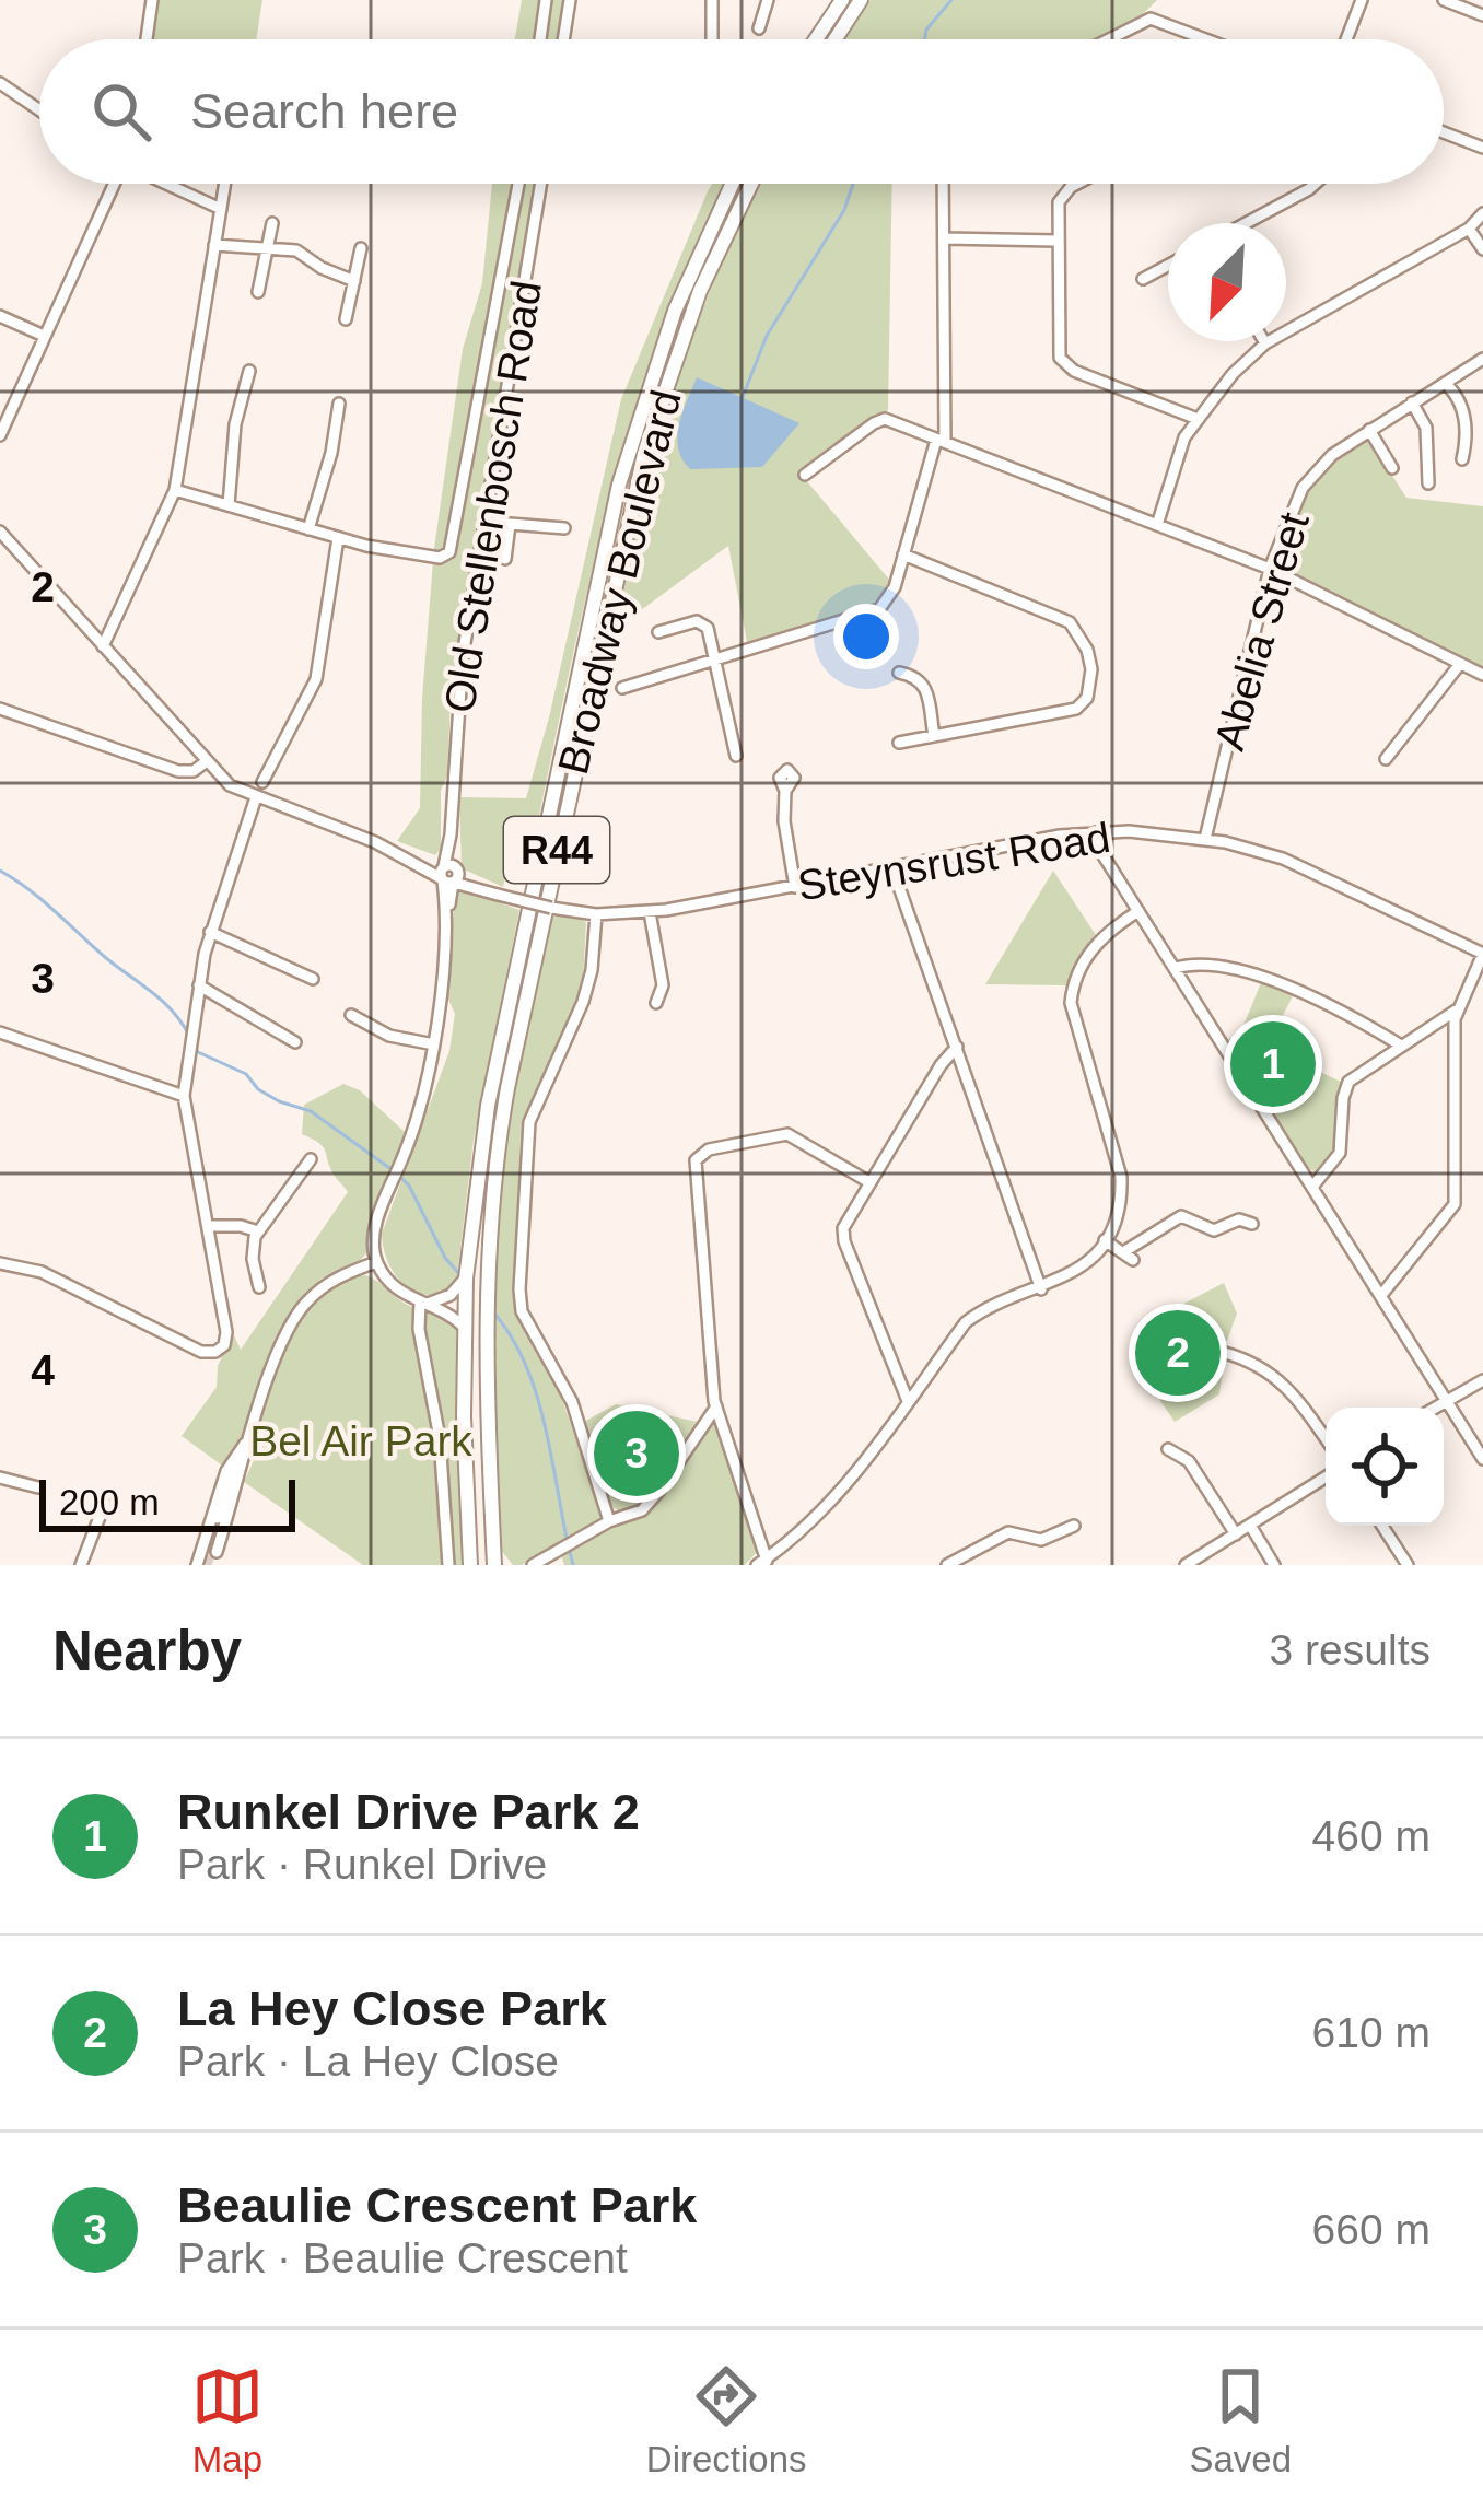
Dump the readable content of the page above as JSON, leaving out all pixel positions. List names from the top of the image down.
{
  "streets": {
    "main road": ["Broadway Boulevard", "R44"],
    "street": ["Old Stellenbosch Road", "Abelia Street", "Steynsrust Road"]
  },
  "crossings": [
    ["Old Stellenbosch Road", "Steynsrust Road"],
    ["Abelia Street", "Steynsrust Road"]
  ],
  "parks": ["Bel Air Park"],
  "scale_bar": "200 m",
  "north": "bottom left",
  "page": {
    "search": "Search here",
    "pins": ["1", "2", "3"],
    "scale": "200 m",
    "heading": ["Nearby", "3 results"],
    "list": [
      {
        "mark": "1",
        "name": "Runkel Drive Park 2",
        "note": "Park · Runkel Drive",
        "value": "460 m"
      },
      {
        "mark": "2",
        "name": "La Hey Close Park",
        "note": "Park · La Hey Close",
        "value": "610 m"
      },
      {
        "mark": "3",
        "name": "Beaulie Crescent Park",
        "note": "Park · Beaulie Crescent",
        "value": "660 m"
      }
    ],
    "nav": ["Map", "Directions", "Saved"]
  },
  "grid": {
    "rows": ["2", "3", "4"]
  }
}
